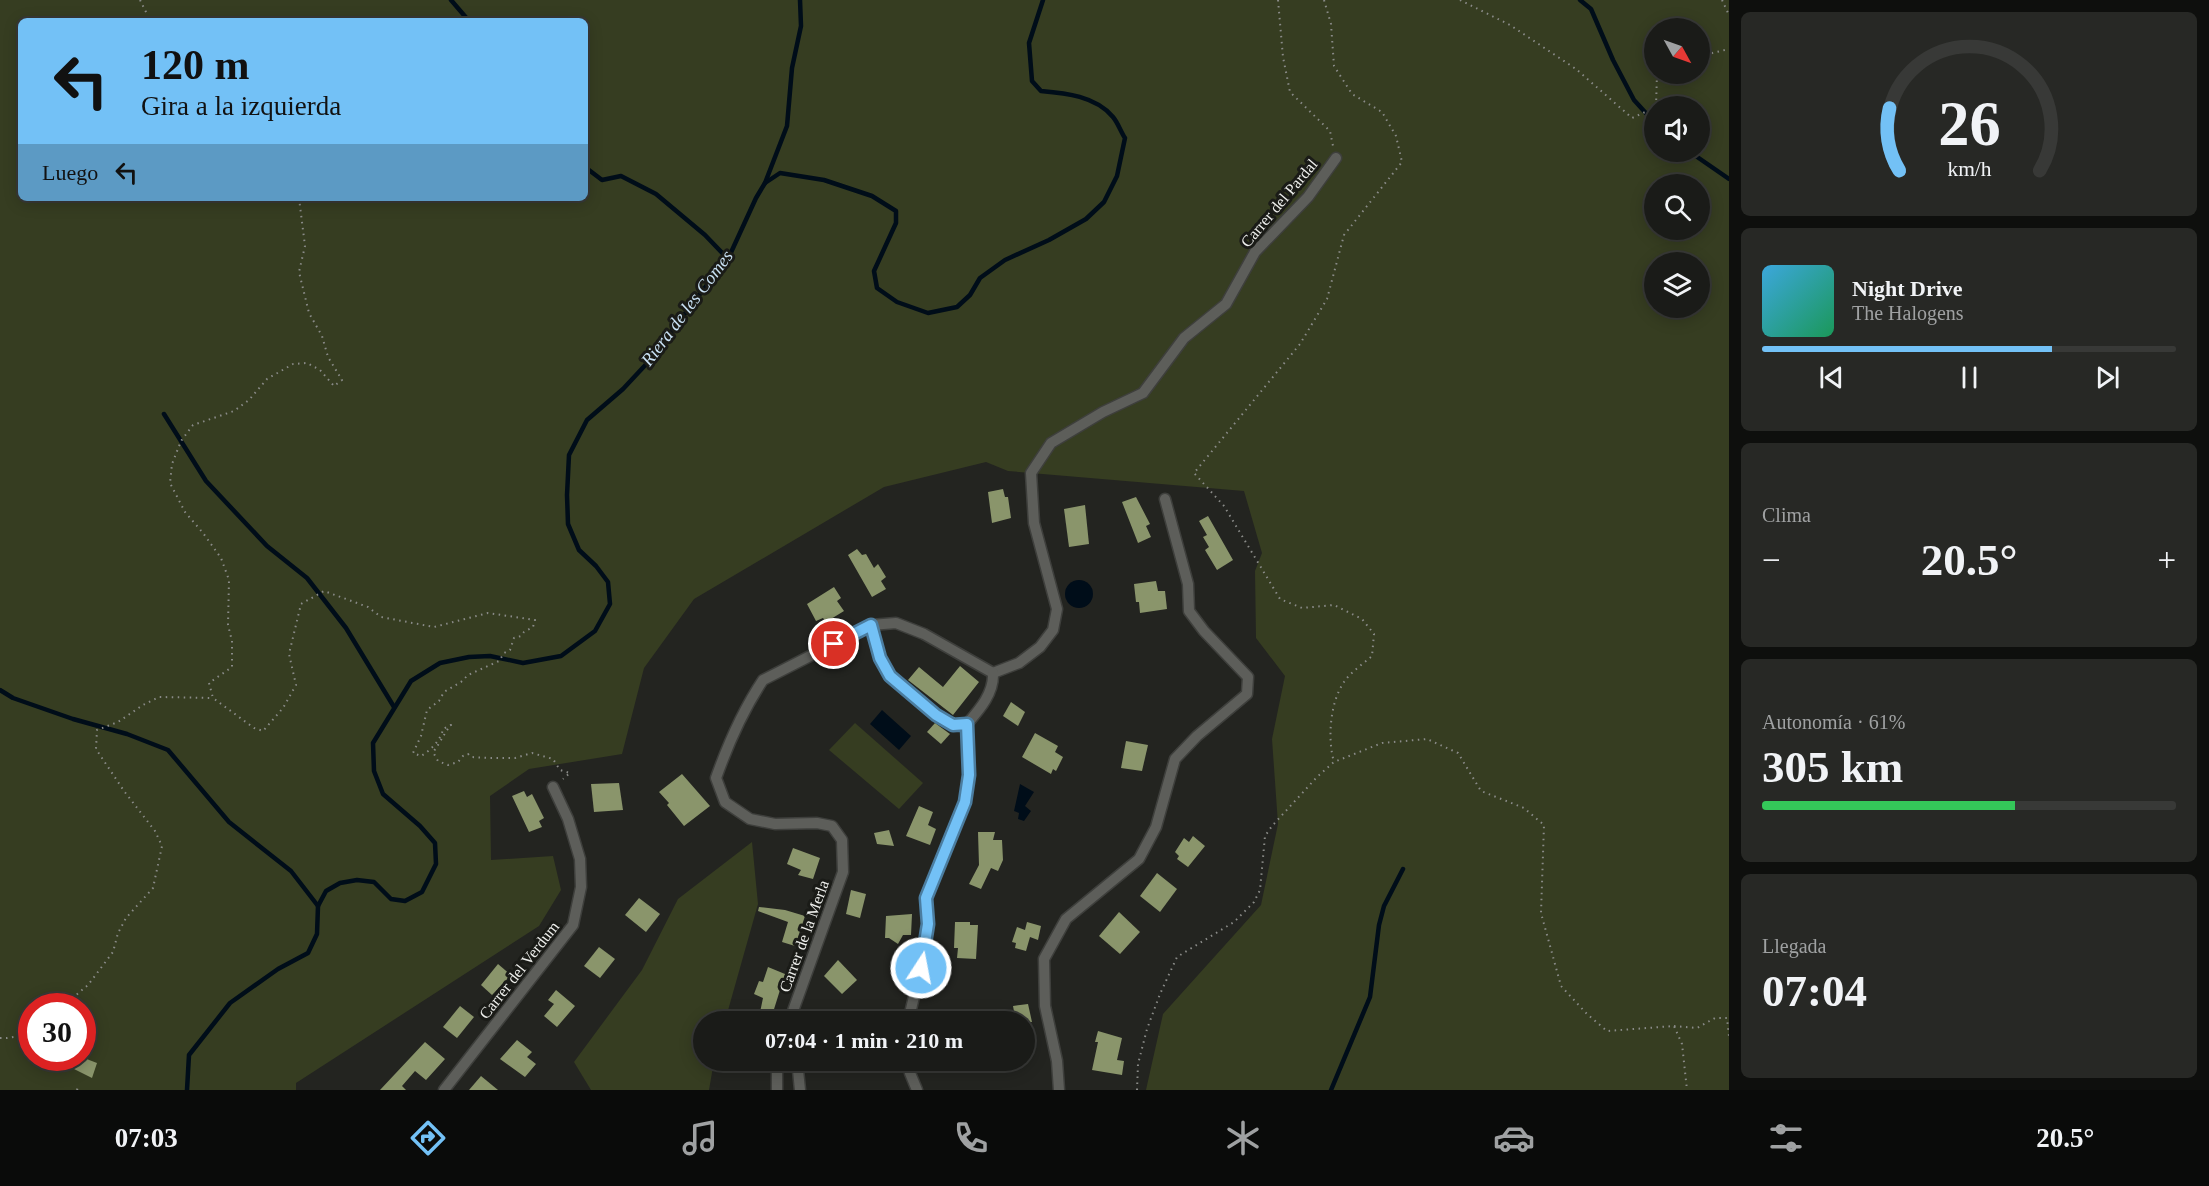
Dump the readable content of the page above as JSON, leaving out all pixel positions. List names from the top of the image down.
{
  "streets": {
    "street": ["Carrer del Pardal", "Carrer de la Merla", "Carrer del Verdum"]
  },
  "crossings": [
    ["Carrer del Pardal", "Carrer de la Merla"]
  ],
  "water": ["Riera de les Comes"],
  "north": "bottom right",
  "page": {
    "turn": ["120 m", "Gira a la izquierda"],
    "then": "Luego",
    "song": ["Night Drive", "The Halogens"],
    "tile": [
      "Clima",
      ["Autonomía · 61%", "305 km"],
      ["Llegada", "07:04"]
    ],
    "heat": ["−", "20.5°", "+"],
    "limit": "30",
    "trip": "07:04 · 1 min · 210 m",
    "tabs": ["07:03", "20.5°"],
    "gauge": ["26", "km/h"]
  }
}
